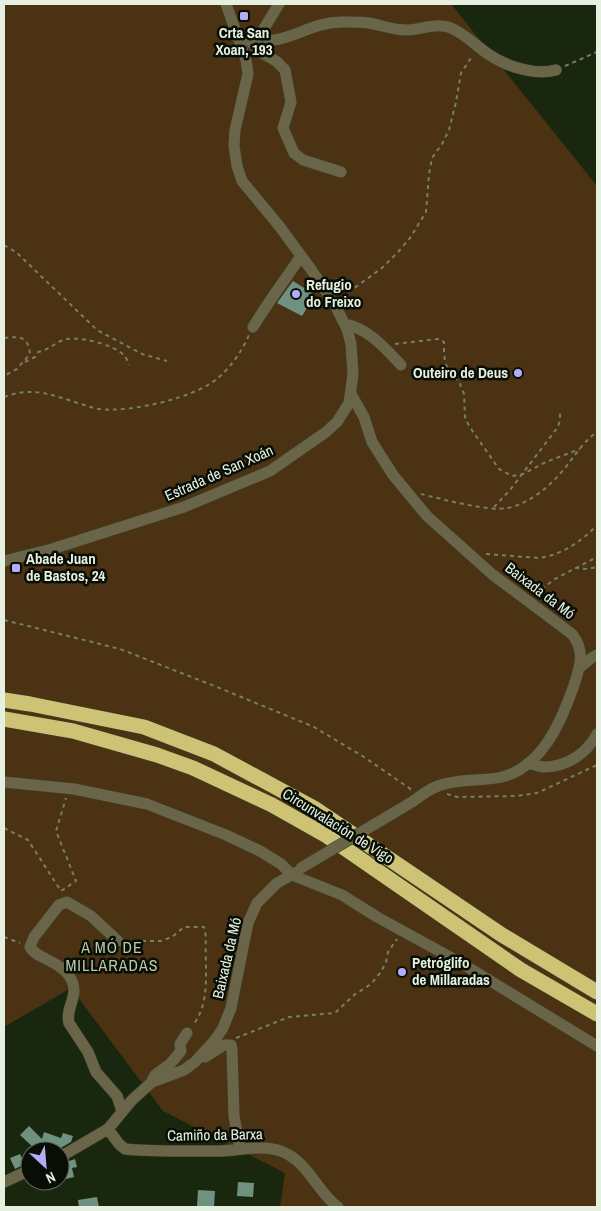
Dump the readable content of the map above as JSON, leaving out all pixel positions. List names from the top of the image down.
{
  "streets": {
    "highway": ["Circunvalación de Vigo"],
    "street": ["Estrada de San Xoán", "Baixada da Mó", "Camiño da Barxa"]
  },
  "crossings": [
    ["Estrada de San Xoán", "Baixada da Mó"],
    ["Baixada da Mó", "Camiño da Barxa"]
  ],
  "districts": ["A MÓ DE MILLARADAS"],
  "places": {
    "transit": ["Crta San Xoan, 193", "Abade Juan de Bastos, 24"],
    "other": ["Refugio do Freixo", "Outeiro de Deus", "Petróglifo de Millaradas"]
  },
  "north": "bottom right"
}
